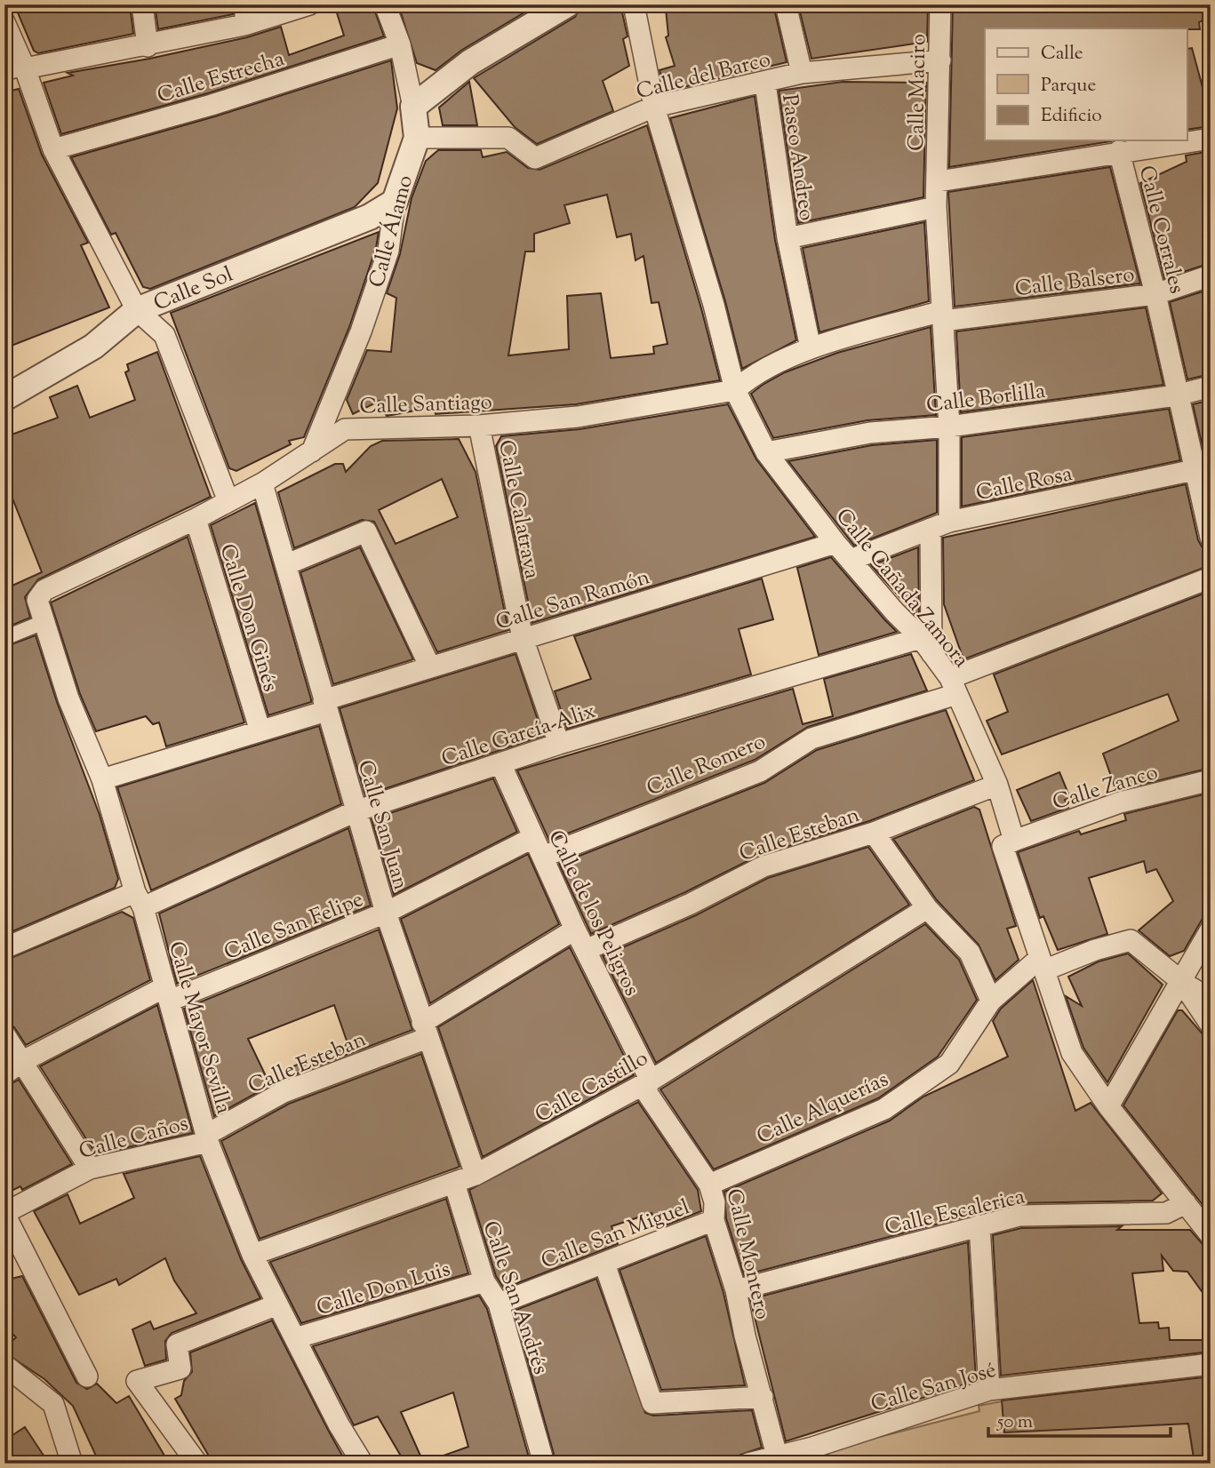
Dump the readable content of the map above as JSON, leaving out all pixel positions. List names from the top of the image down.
{
  "streets": {
    "street": [
      "Calle del Barco",
      "Calle Estrecha",
      "Calle Maciro",
      "Paseo Andreo",
      "Calle Corrales",
      "Calle Álamo",
      "Calle Balsero",
      "Calle Sol",
      "Calle Borlilla",
      "Calle Santiago",
      "Calle Rosa",
      "Calle Calatrava",
      "Calle Cañada Zamora",
      "Calle San Ramón",
      "Calle Don Ginés",
      "Calle García-Alix",
      "Calle Romero",
      "Calle Zanco",
      "Calle San Juan",
      "Calle Esteban",
      "Calle de los Peligros",
      "Calle San Felipe",
      "Calle Mayor Sevilla",
      "Calle Castillo",
      "Calle Alquerías",
      "Calle Caños",
      "Calle Escalerica",
      "Calle San Miguel",
      "Calle Montero",
      "Calle Don Luis",
      "Calle San Andrés",
      "Calle San José"
    ]
  },
  "crossings": [
    ["Calle del Barco", "Calle Maciro"],
    ["Calle del Barco", "Paseo Andreo"],
    ["Calle del Barco", "Calle Álamo"],
    ["Calle del Barco", "Calle Cañada Zamora"],
    ["Calle Estrecha", "Calle Álamo"],
    ["Calle Maciro", "Paseo Andreo"],
    ["Calle Maciro", "Calle Balsero"],
    ["Calle Maciro", "Calle Borlilla"],
    ["Calle Maciro", "Calle Rosa"],
    ["Calle Maciro", "Calle Cañada Zamora"],
    ["Calle Maciro", "Calle García-Alix"],
    ["Paseo Andreo", "Calle Balsero"],
    ["Calle Corrales", "Calle Balsero"],
    ["Calle Corrales", "Calle Borlilla"],
    ["Calle Corrales", "Calle Rosa"],
    ["Calle Álamo", "Calle Sol"],
    ["Calle Álamo", "Calle Santiago"],
    ["Calle Balsero", "Calle Santiago"],
    ["Calle Balsero", "Calle Cañada Zamora"],
    ["Calle Borlilla", "Calle Cañada Zamora"],
    ["Calle Santiago", "Calle Calatrava"],
    ["Calle Santiago", "Calle Cañada Zamora"],
    ["Calle Santiago", "Calle Don Ginés"],
    ["Calle Santiago", "Calle San Juan"],
    ["Calle Santiago", "Calle Mayor Sevilla"],
    ["Calle Rosa", "Calle Cañada Zamora"],
    ["Calle Calatrava", "Calle San Ramón"],
    ["Calle Calatrava", "Calle García-Alix"],
    ["Calle Cañada Zamora", "Calle San Ramón"],
    ["Calle Cañada Zamora", "Calle García-Alix"],
    ["Calle Cañada Zamora", "Calle Romero"],
    ["Calle Cañada Zamora", "Calle Zanco"],
    ["Calle Cañada Zamora", "Calle Esteban"],
    ["Calle San Ramón", "Calle Don Ginés"],
    ["Calle San Ramón", "Calle San Juan"],
    ["Calle San Ramón", "Calle Mayor Sevilla"],
    ["Calle García-Alix", "Calle San Juan"],
    ["Calle García-Alix", "Calle de los Peligros"],
    ["Calle García-Alix", "Calle Mayor Sevilla"],
    ["Calle Romero", "Calle de los Peligros"],
    ["Calle San Juan", "Calle Esteban"],
    ["Calle San Juan", "Calle San Felipe"],
    ["Calle San Juan", "Calle Castillo"],
    ["Calle Esteban", "Calle de los Peligros"],
    ["Calle Esteban", "Calle Mayor Sevilla"],
    ["Calle Esteban", "Calle Caños"],
    ["Calle de los Peligros", "Calle San Felipe"],
    ["Calle de los Peligros", "Calle Castillo"],
    ["Calle de los Peligros", "Calle Montero"],
    ["Calle San Felipe", "Calle Mayor Sevilla"],
    ["Calle Mayor Sevilla", "Calle Castillo"],
    ["Calle Mayor Sevilla", "Calle Caños"],
    ["Calle Mayor Sevilla", "Calle Don Luis"],
    ["Calle Castillo", "Calle Montero"],
    ["Calle Castillo", "Calle San Andrés"],
    ["Calle Alquerías", "Calle Montero"],
    ["Calle Escalerica", "Calle Montero"],
    ["Calle San Miguel", "Calle Montero"],
    ["Calle San Miguel", "Calle San Andrés"],
    ["Calle Montero", "Calle San José"],
    ["Calle Don Luis", "Calle San Andrés"]
  ],
  "legend": ["Calle", "Parque", "Edificio"],
  "scale_bar": "50 m"
}
